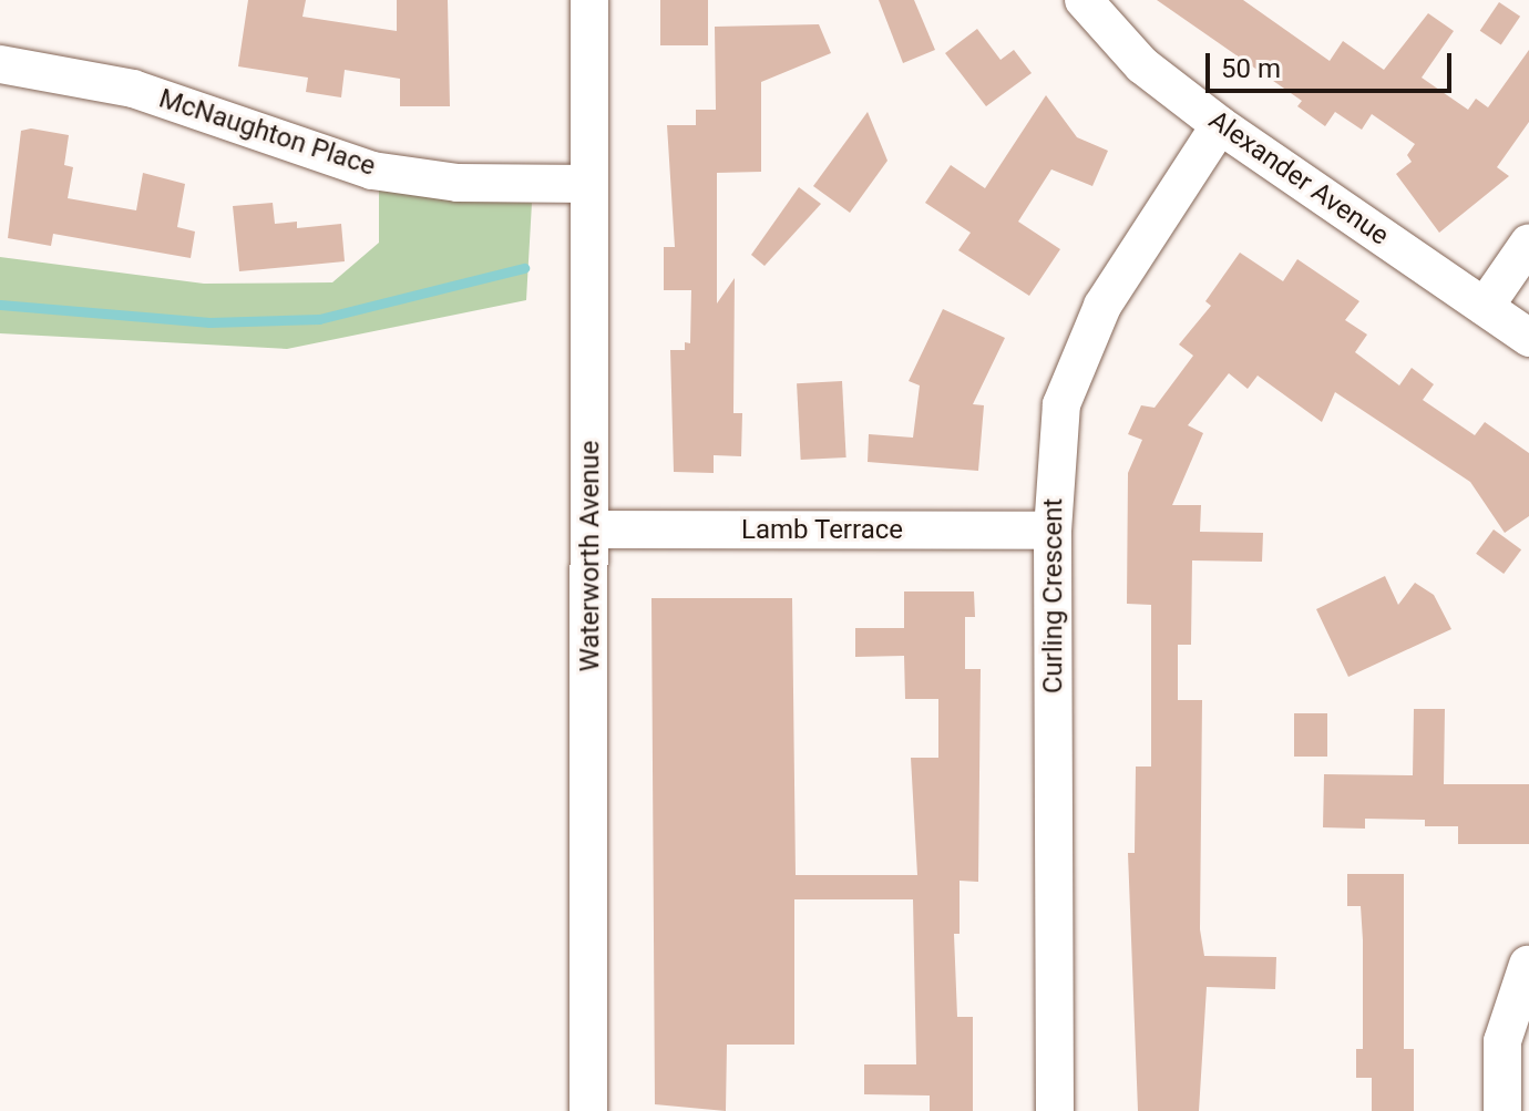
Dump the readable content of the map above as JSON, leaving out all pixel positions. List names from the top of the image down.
{
  "streets": {
    "street": [
      "McNaughton Place",
      "Alexander Avenue",
      "Lamb Terrace",
      "Waterworth Avenue",
      "Curling Crescent"
    ]
  },
  "crossings": [
    ["McNaughton Place", "Waterworth Avenue"],
    ["Alexander Avenue", "Curling Crescent"],
    ["Lamb Terrace", "Waterworth Avenue"],
    ["Lamb Terrace", "Curling Crescent"]
  ],
  "scale_bar": "50 m"
}
